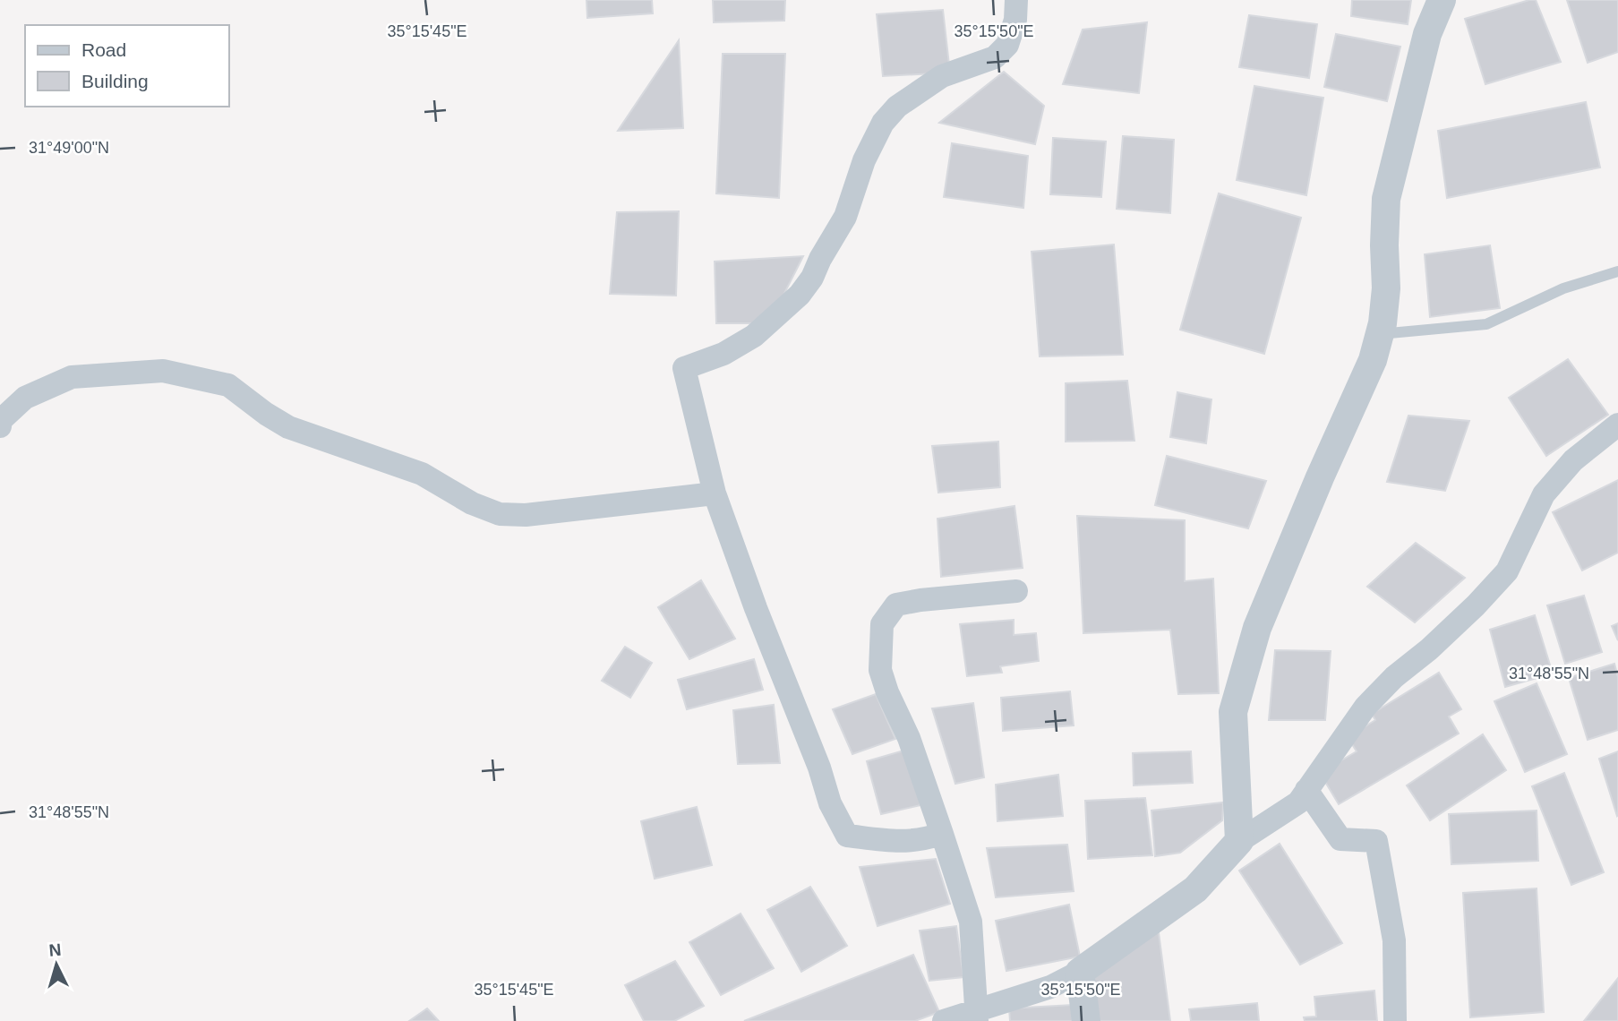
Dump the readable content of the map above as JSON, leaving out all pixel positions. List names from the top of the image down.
{
  "legend": ["Road", "Building"],
  "north": "top",
  "coordinates": [
    "35°15'45\"E",
    "35°15'50\"E",
    "31°49'00\"N",
    "31°48'55\"N"
  ]
}
